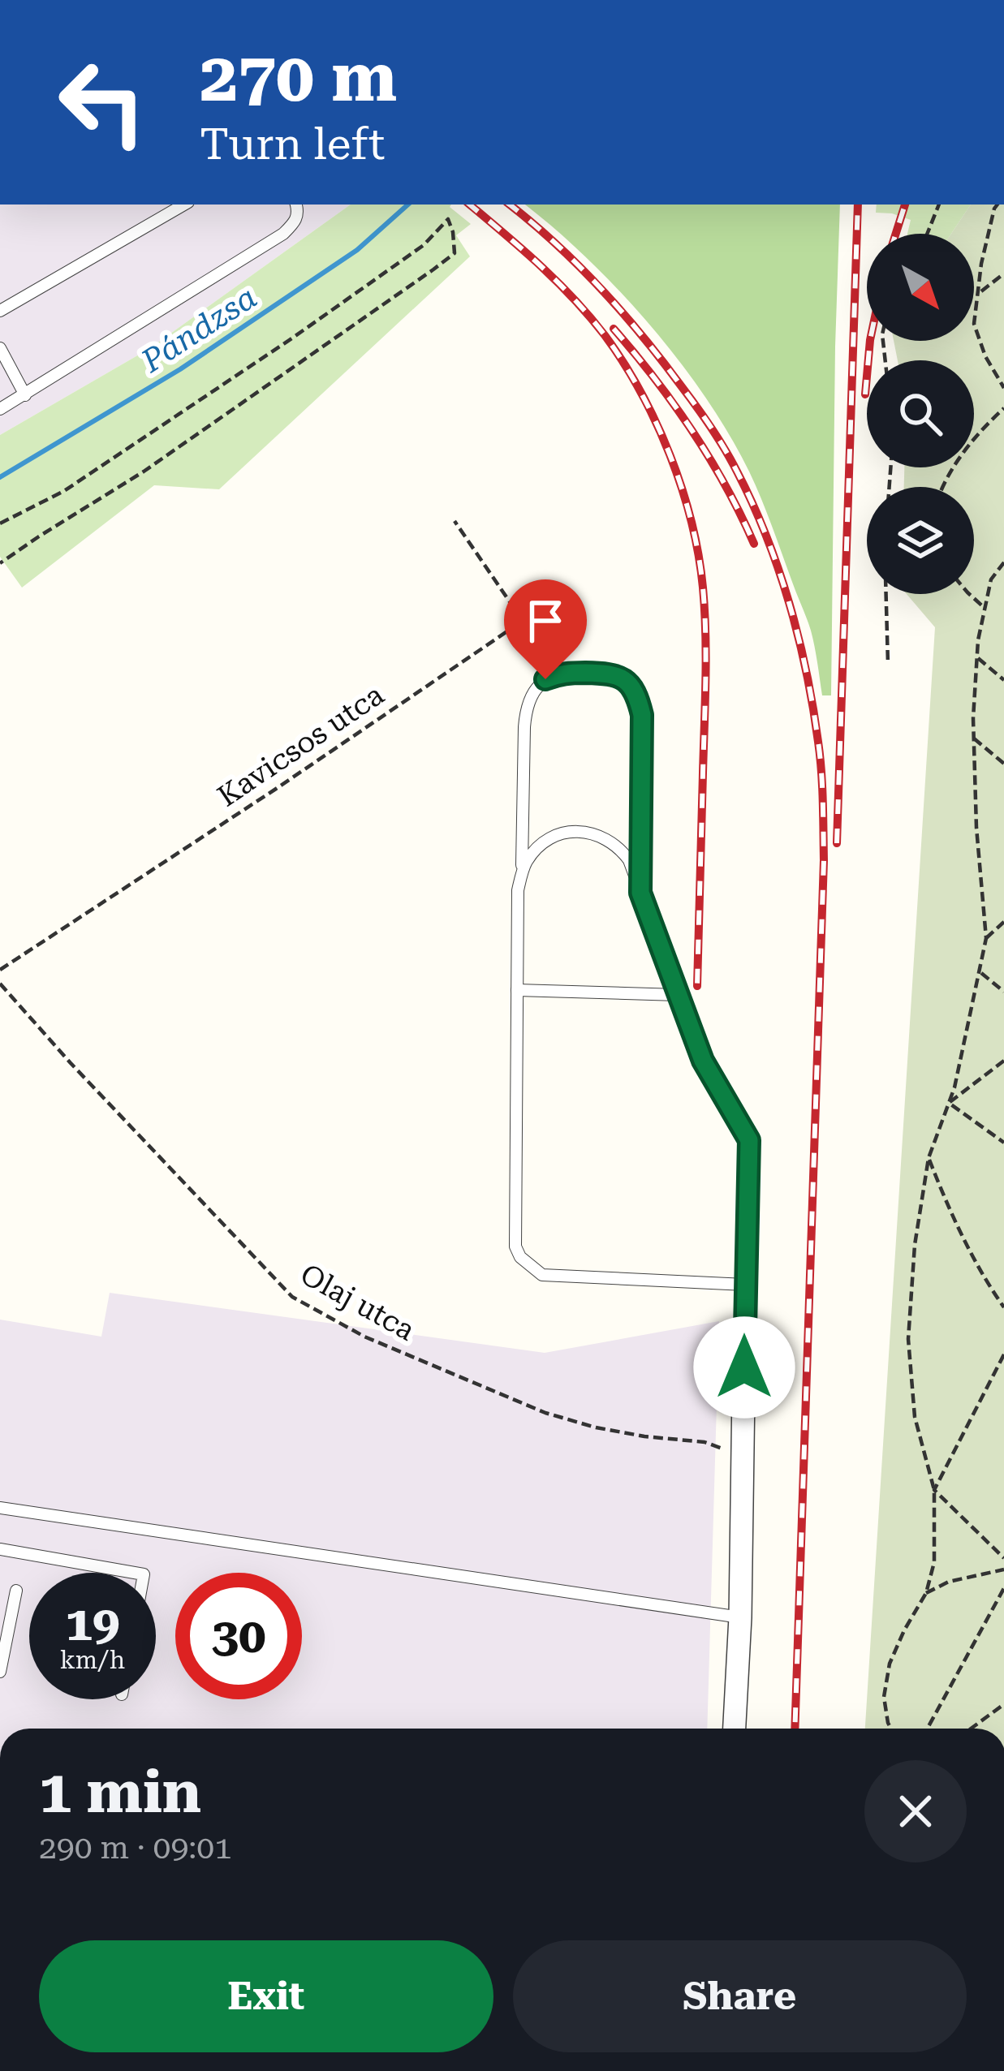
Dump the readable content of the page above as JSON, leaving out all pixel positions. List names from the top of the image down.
{
  "streets": {
    "path": ["Kavicsos utca", "Olaj utca"]
  },
  "water": ["Pándzsa"],
  "north": "bottom right",
  "page": {
    "turn": ["270 m", "Turn left"],
    "speed": "19 km/h",
    "limit": "30",
    "heading": ["1 min", "290 m · 09:01"],
    "buttons": ["Exit", "Share"]
  }
}
